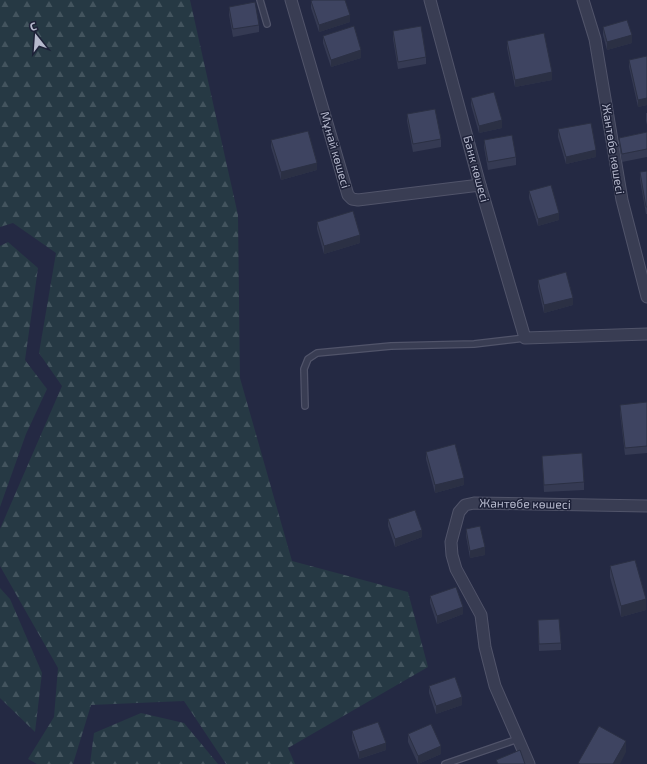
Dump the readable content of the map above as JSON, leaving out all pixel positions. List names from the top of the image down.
{
  "streets": {
    "street": ["Жантөбе көшесі", "Мұнай көшесі", "Банк көшесі"]
  },
  "crossings": [
    ["Мұнай көшесі", "Банк көшесі"]
  ],
  "north": "top"
}
